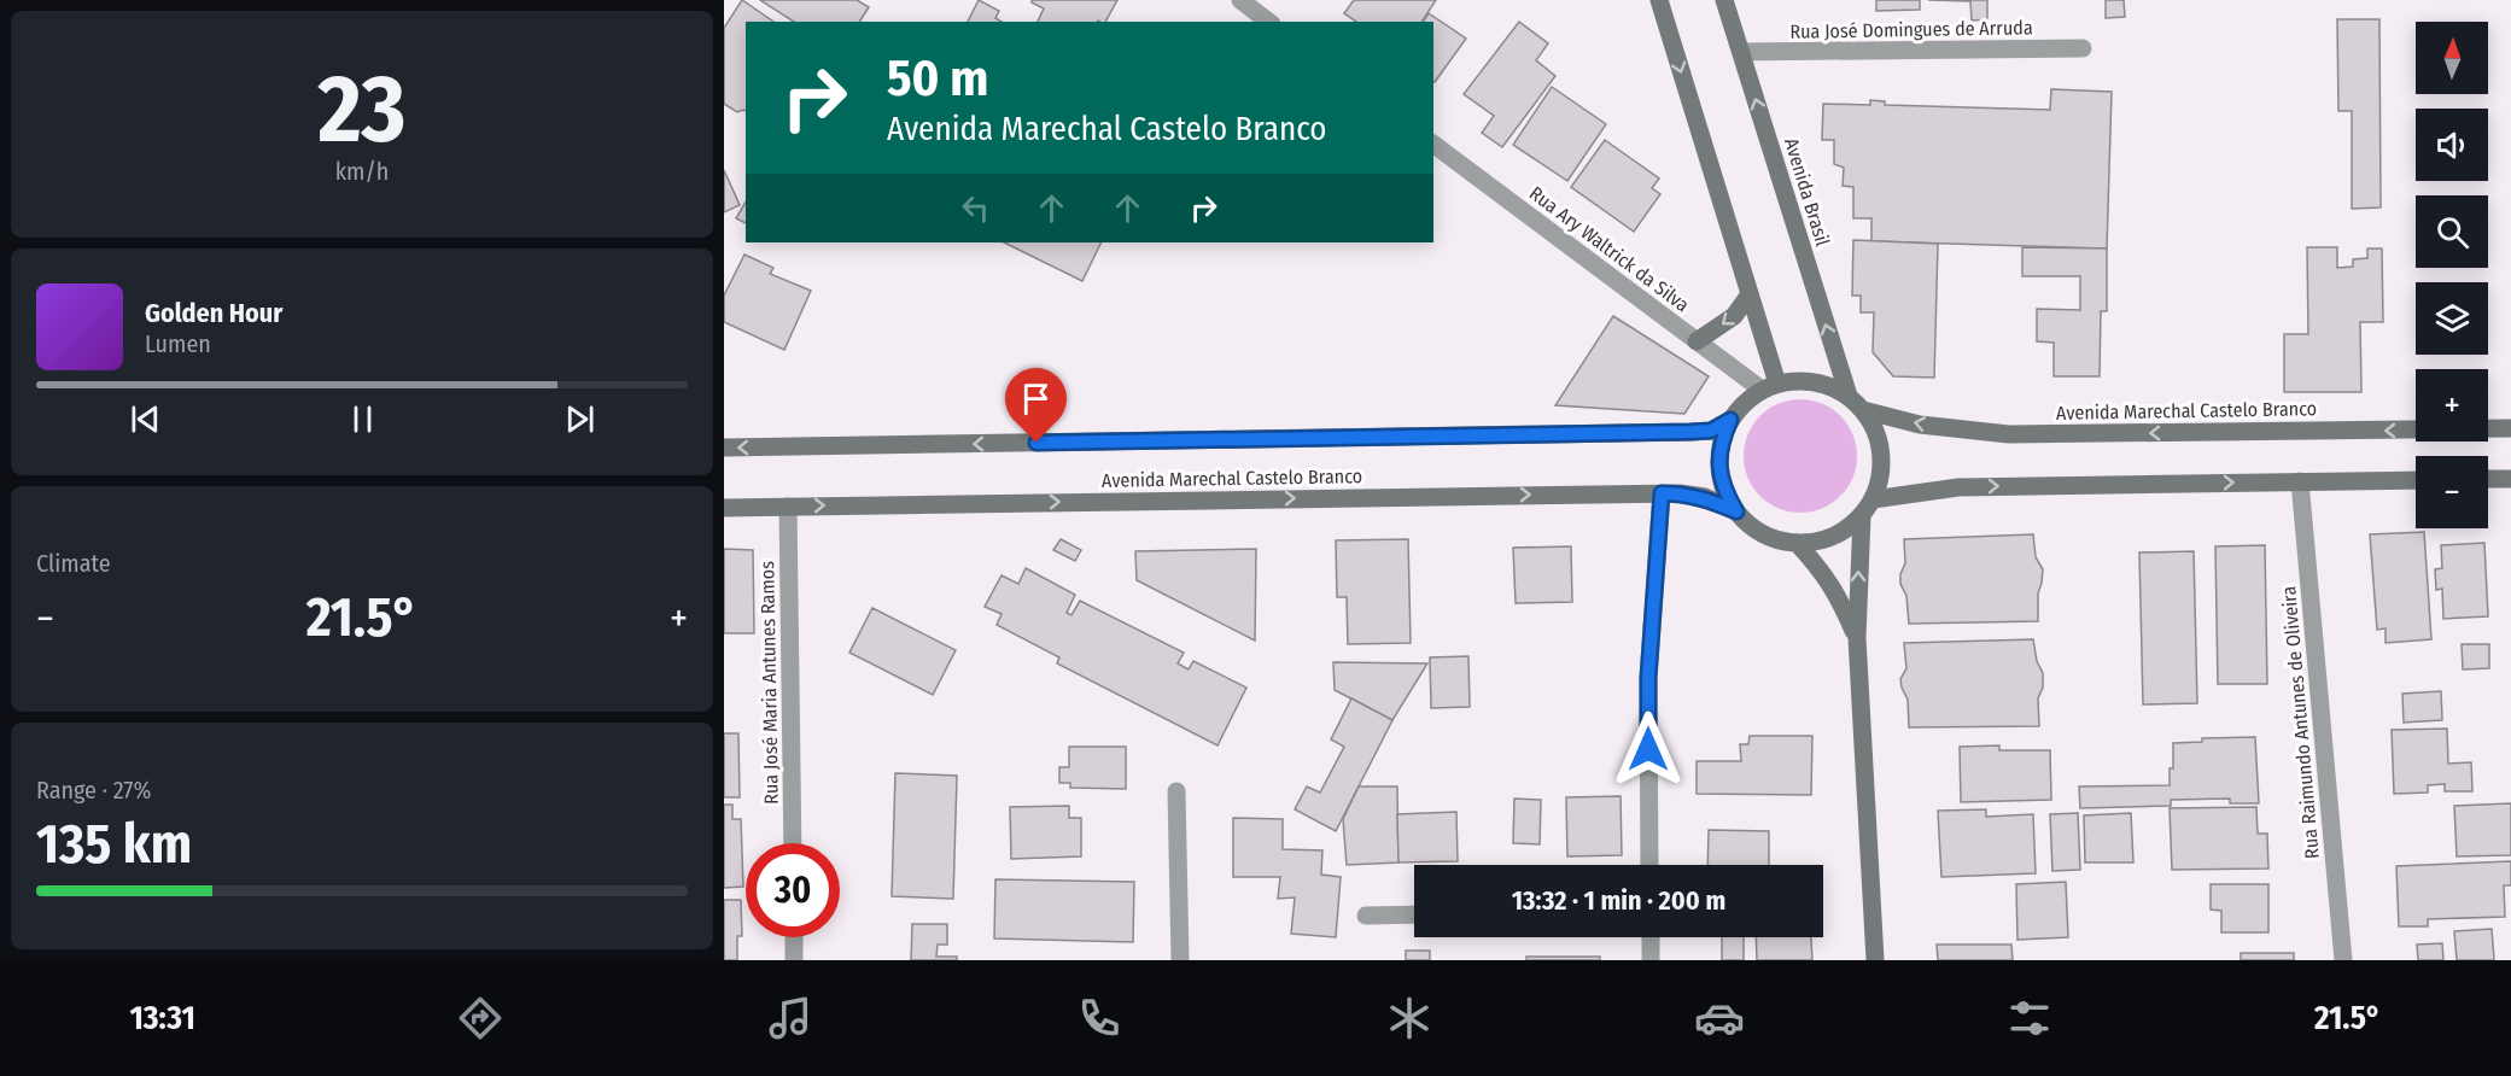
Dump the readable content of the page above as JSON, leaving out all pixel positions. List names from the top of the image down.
{
  "streets": {
    "main road": ["Avenida Brasil", "Avenida Marechal Castelo Branco"],
    "street": [
      "Rua José Domingues de Arruda",
      "Rua Ary Waltrick da Silva",
      "Rua José Maria Antunes Ramos",
      "Rua Raimundo Antunes de Oliveira"
    ]
  },
  "crossings": [
    ["Rua José Domingues de Arruda", "Avenida Brasil"],
    ["Avenida Brasil", "Rua Ary Waltrick da Silva"],
    ["Avenida Brasil", "Avenida Marechal Castelo Branco"],
    ["Rua Ary Waltrick da Silva", "Avenida Marechal Castelo Branco"],
    ["Avenida Marechal Castelo Branco", "Rua José Maria Antunes Ramos"]
  ],
  "north": "top",
  "page": {
    "tile": [
      ["23", "km/h"],
      "Climate",
      ["Range · 27%", "135 km"]
    ],
    "map_buttons": ["+", "−"],
    "turn": ["50 m", "Avenida Marechal Castelo Branco"],
    "song": ["Golden Hour", "Lumen"],
    "heat": ["−", "21.5°", "+"],
    "limit": "30",
    "trip": "13:32 · 1 min · 200 m",
    "tabs": ["13:31", "21.5°"]
  }
}
